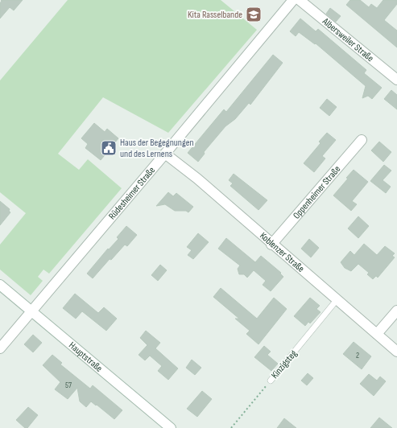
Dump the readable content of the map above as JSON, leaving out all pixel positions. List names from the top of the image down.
{
  "streets": {
    "street": [
      "Albersweiler Straße",
      "Oppenheimer Straße",
      "Rüdesheimer Straße",
      "Koblenzer Straße",
      "Hauptstraße"
    ],
    "lane": ["Kinzigsteg"]
  },
  "crossings": [
    ["Oppenheimer Straße", "Koblenzer Straße"],
    ["Rüdesheimer Straße", "Koblenzer Straße"],
    ["Rüdesheimer Straße", "Hauptstraße"],
    ["Koblenzer Straße", "Kinzigsteg"]
  ],
  "places": {
    "school or university": ["Kita Rasselbande"],
    "public building": ["Haus der Begegnungen und des Lernens"]
  },
  "house_numbers": ["2", "57"]
}
